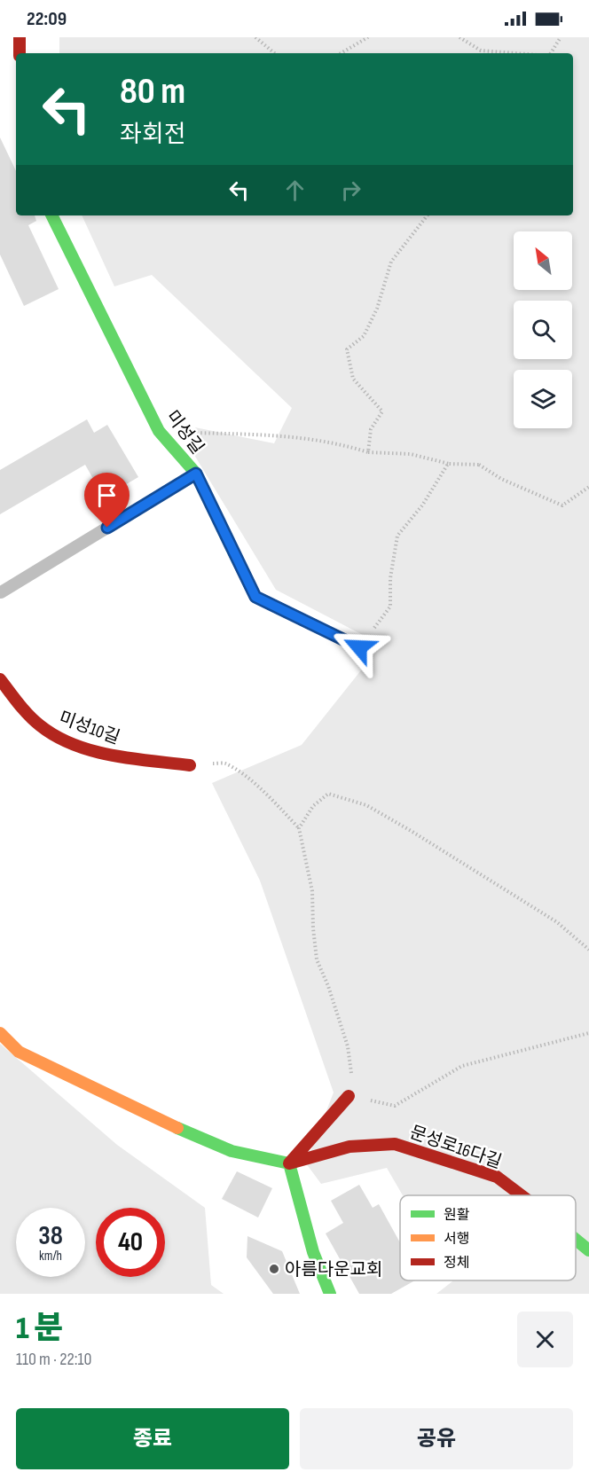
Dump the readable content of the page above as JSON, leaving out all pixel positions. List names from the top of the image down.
{
  "streets": {
    "street": ["미성길", "미성10길", "문성로16다길"]
  },
  "places": ["아름다운교회"],
  "legend": ["원활", "서행", "정체"],
  "north": "top left",
  "page": {
    "status": "22:09",
    "turn": ["80 m", "좌회전"],
    "speed": "38 km/h",
    "limit": "40",
    "heading": ["1 분", "110 m · 22:10"],
    "buttons": ["종료", "공유"]
  }
}
